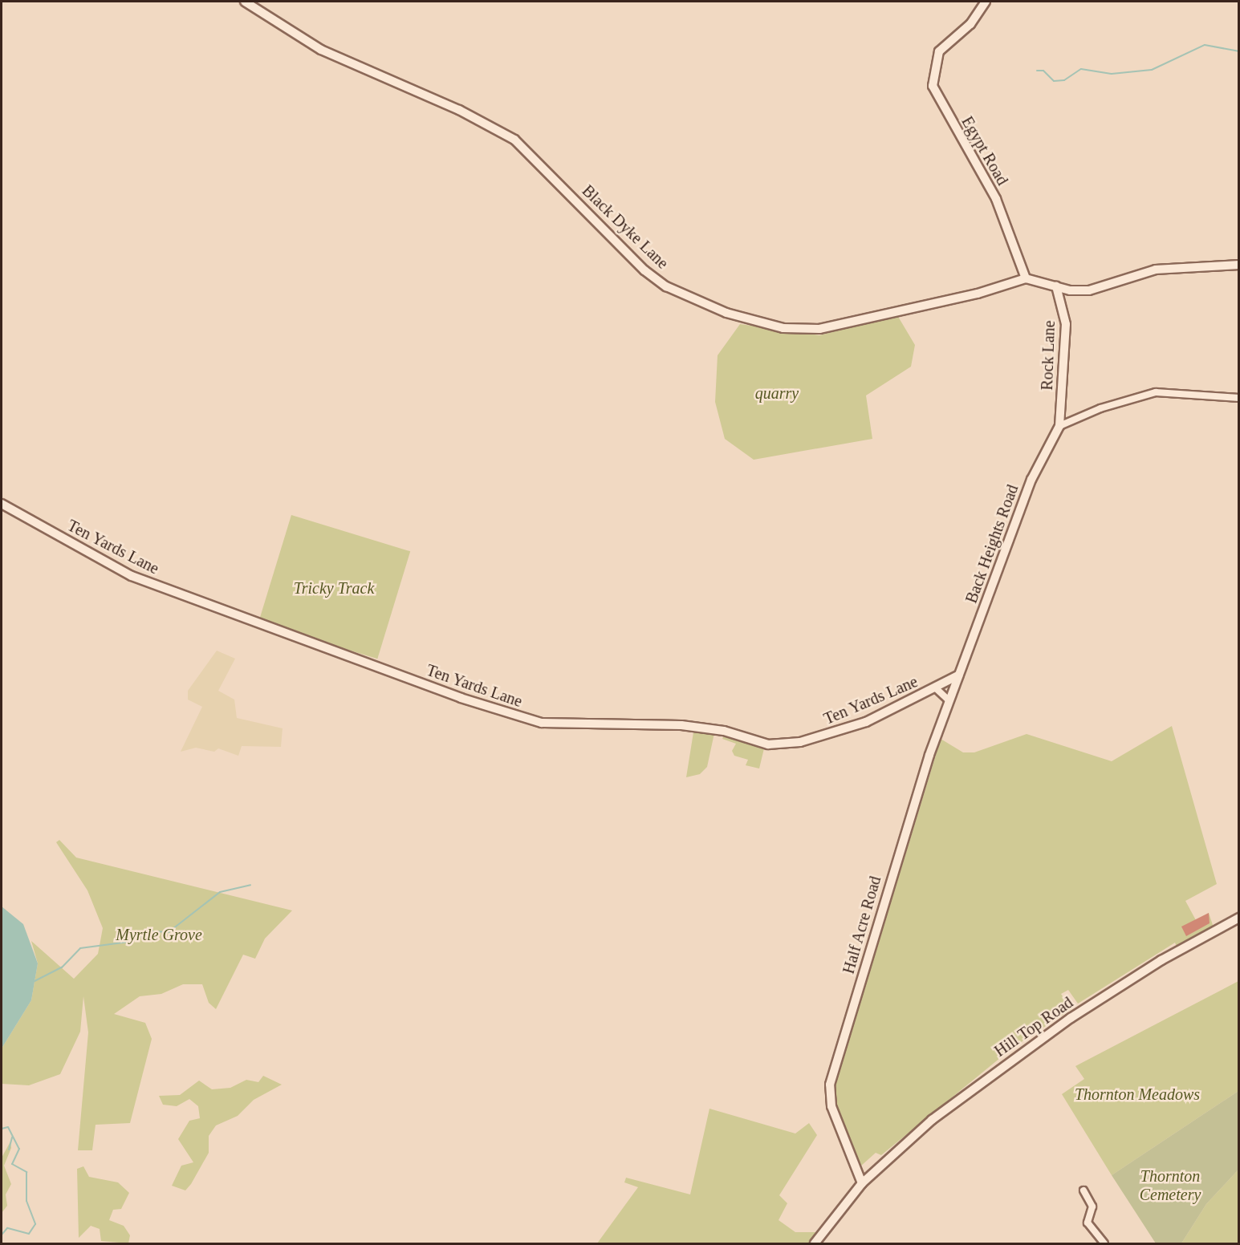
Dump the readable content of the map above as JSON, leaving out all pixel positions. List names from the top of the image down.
{
  "streets": {
    "street": [
      "Egypt Road",
      "Black Dyke Lane",
      "Rock Lane",
      "Back Heights Road",
      "Ten Yards Lane",
      "Half Acre Road",
      "Hill Top Road"
    ]
  },
  "crossings": [
    ["Egypt Road", "Black Dyke Lane"],
    ["Rock Lane", "Back Heights Road"],
    ["Back Heights Road", "Ten Yards Lane"],
    ["Back Heights Road", "Half Acre Road"],
    ["Ten Yards Lane", "Half Acre Road"],
    ["Half Acre Road", "Hill Top Road"]
  ],
  "parks": [
    "quarry",
    "Tricky Track",
    "Myrtle Grove",
    "Thornton Meadows",
    "Thornton Cemetery"
  ]
}
